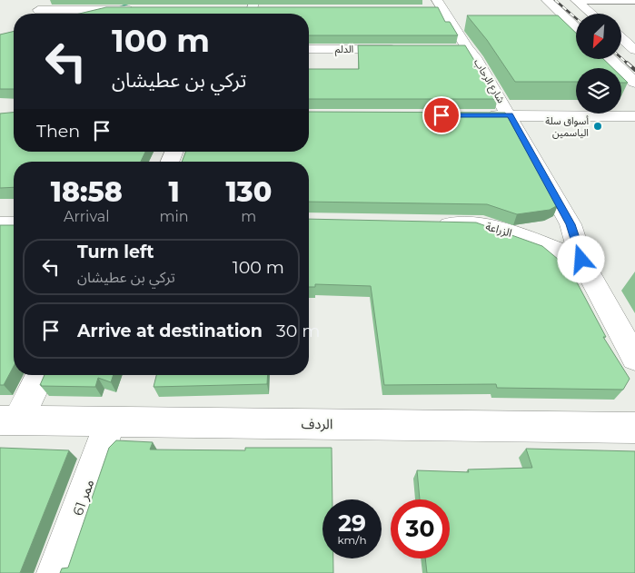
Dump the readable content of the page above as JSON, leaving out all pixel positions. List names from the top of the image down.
{
  "streets": {
    "street": [
      "الدلم",
      "شارع الرحاب",
      "الزراعة",
      "الردف",
      "ممر 61"
    ]
  },
  "crossings": [
    ["شارع الرحاب", "الزراعة"],
    ["الردف", "ممر 61"]
  ],
  "places": ["أسواق سلة الياسمين"],
  "north": "bottom left",
  "page": {
    "turn": ["100 m", "تركي بن عطيشان"],
    "then": "Then",
    "eta": [
      "18:58",
      "Arrival",
      "1",
      "min",
      "130",
      "m"
    ],
    "list": [
      {
        "name": "Turn left",
        "note": "تركي بن عطيشان",
        "value": "100 m"
      },
      {
        "name": "Arrive at destination",
        "value": "30 m"
      }
    ],
    "speed": "29 km/h",
    "limit": "30"
  }
}
